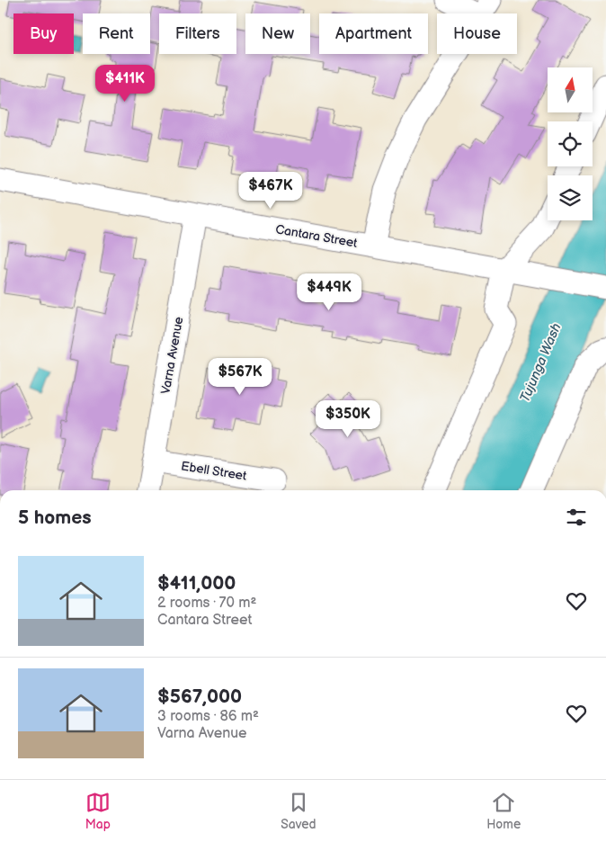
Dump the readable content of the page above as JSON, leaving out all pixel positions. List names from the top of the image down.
{
  "streets": {
    "street": ["Cantara Street", "Varna Avenue", "Ebell Street"]
  },
  "crossings": [
    ["Cantara Street", "Varna Avenue"],
    ["Varna Avenue", "Ebell Street"]
  ],
  "water": ["Tujunga Wash"],
  "north": "top",
  "page": {
    "chip": [
      "Buy",
      "Rent",
      "Filters",
      "New",
      "Apartment",
      "House"
    ],
    "price": [
      "$411K",
      "$467K",
      "$449K",
      "$567K",
      "$350K"
    ],
    "heading": "5 homes",
    "list": [
      {
        "name": "$411,000",
        "note": "2 rooms · 70 m² · Cantara Street"
      },
      {
        "name": "$567,000",
        "note": "3 rooms · 86 m² · Varna Avenue"
      }
    ],
    "tabs": ["Map", "Saved", "Home"]
  }
}
